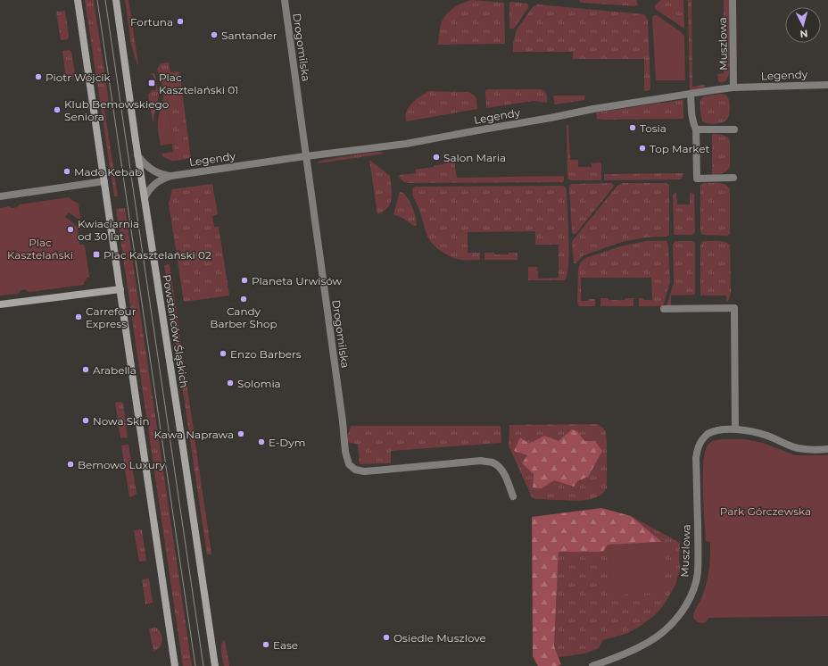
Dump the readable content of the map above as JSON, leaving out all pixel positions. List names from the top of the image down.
{
  "streets": {
    "main road": ["Powstańców Śląskich"],
    "street": ["Muszlowa", "Drogomilska", "Legendy"]
  },
  "crossings": [
    ["Muszlowa", "Legendy"],
    ["Drogomilska", "Legendy"],
    ["Legendy", "Powstańców Śląskich"]
  ],
  "parks": ["Plac Kasztelański", "Park Górczewska"],
  "places": {
    "other": [
      "Fortuna",
      "Santander",
      "Piotr Wójcik",
      "Klub Bemowskiego Seniora",
      "Tosia",
      "Top Market",
      "Salon Maria",
      "Mado Kebab",
      "Kwiaciarnia od 30 lat",
      "Planeta Urwisów",
      "Candy Barber Shop",
      "Carrefour Express",
      "Enzo Barbers",
      "Arabella",
      "Solomia",
      "Nowa Skin",
      "Kawa Naprawa",
      "E-Dym",
      "Bemowo Luxury",
      "Osiedle Muszlove",
      "Ease"
    ],
    "transit": ["Plac Kasztelański 01", "Plac Kasztelański 02"]
  },
  "north": "bottom"
}
